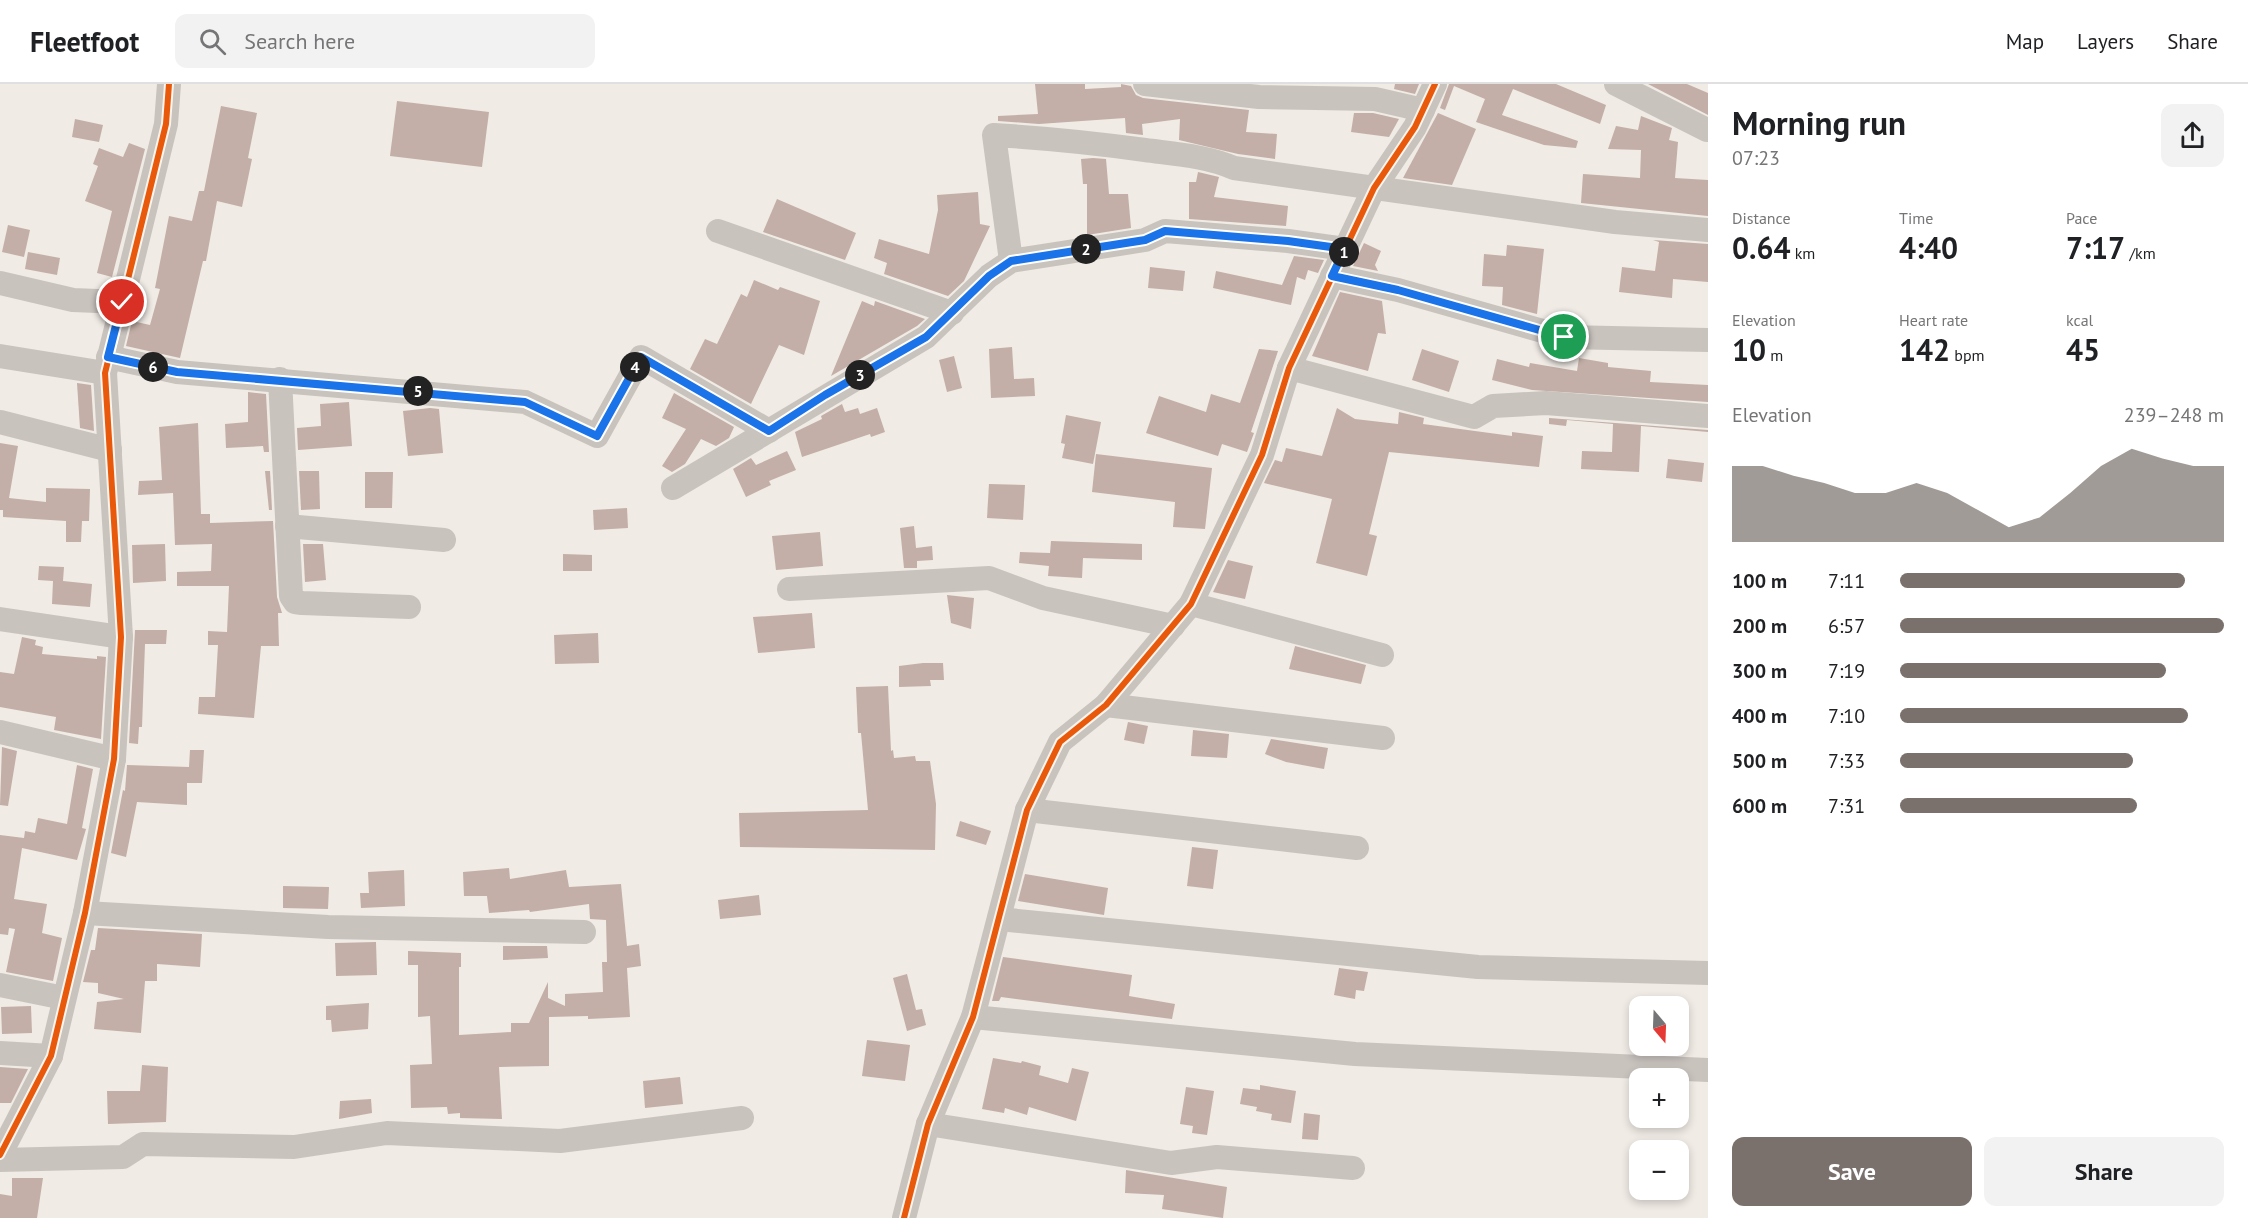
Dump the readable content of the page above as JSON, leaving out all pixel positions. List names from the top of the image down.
{
  "north": "bottom",
  "page": {
    "header": "Fleetfoot",
    "search": "Search here",
    "nav": ["Map", "Layers", "Share"],
    "heading": ["Morning run", "07:23"],
    "stats": [
      ["Distance", "0.64 km"],
      ["Time", "4:40"],
      ["Pace", "7:17 /km"],
      ["Elevation", "10 m"],
      ["Heart rate", "142 bpm"],
      ["kcal", "45"]
    ],
    "pins": [
      "2",
      "1",
      "4",
      "6",
      "3",
      "5"
    ],
    "chart": ["Elevation", "239–248 m"],
    "list": [
      {
        "name": "100 m",
        "note": "7:11"
      },
      {
        "name": "200 m",
        "note": "6:57"
      },
      {
        "name": "300 m",
        "note": "7:19"
      },
      {
        "name": "400 m",
        "note": "7:10"
      },
      {
        "name": "500 m",
        "note": "7:33"
      },
      {
        "name": "600 m",
        "note": "7:31"
      }
    ],
    "map_buttons": ["+", "−"],
    "buttons": ["Save", "Share"]
  }
}
